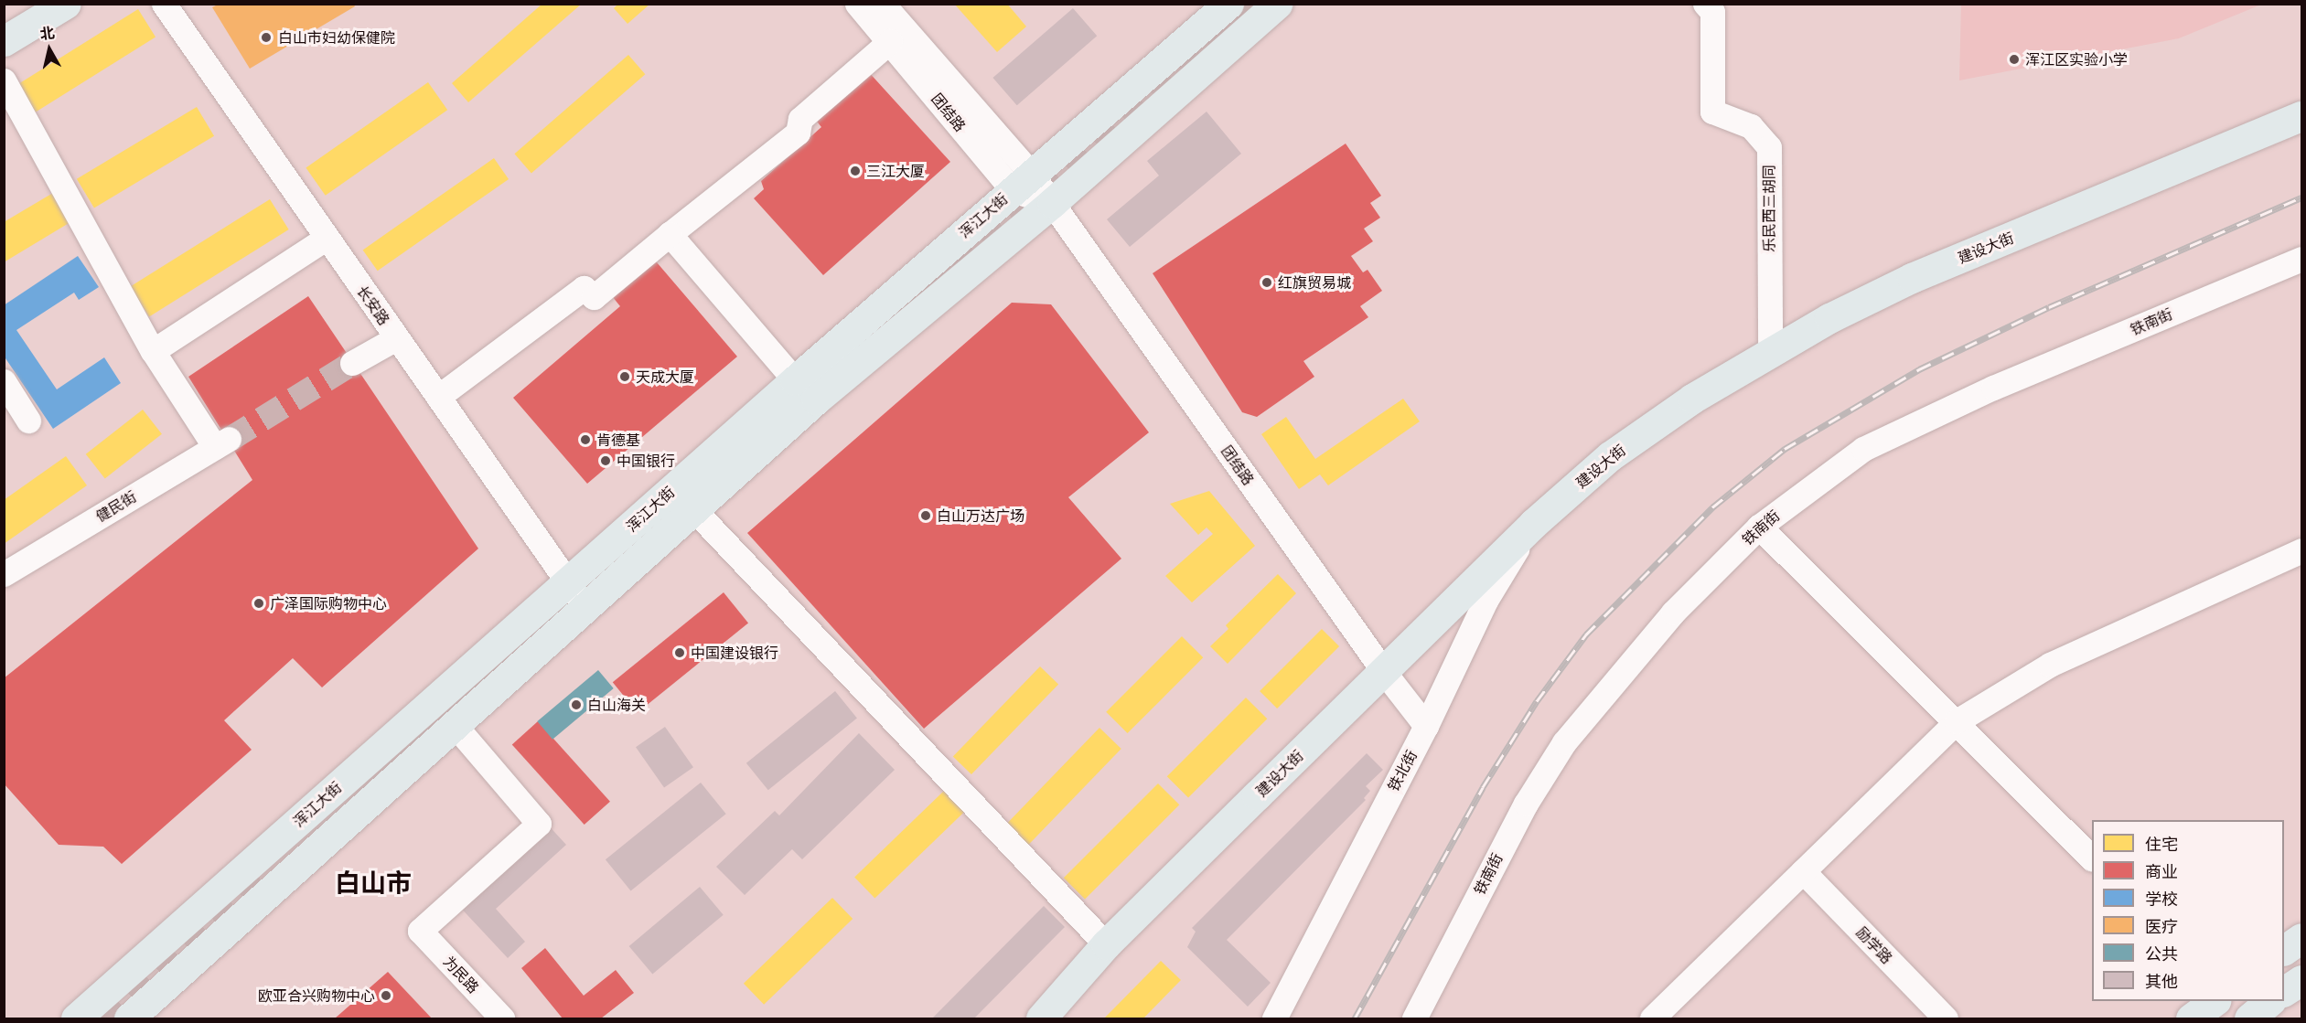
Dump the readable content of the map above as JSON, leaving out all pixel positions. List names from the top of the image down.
{
  "streets": {
    "main road": ["浑江大街", "建设大街"],
    "street": [
      "团结路",
      "乐民西三胡同",
      "长安路",
      "铁南街",
      "健民街",
      "铁北街",
      "励学路",
      "为民路"
    ]
  },
  "crossings": [
    ["团结路", "浑江大街"],
    ["团结路", "建设大街"],
    ["团结路", "铁北街"],
    ["乐民西三胡同", "建设大街"],
    ["浑江大街", "长安路"],
    ["浑江大街", "为民路"],
    ["建设大街", "铁北街"]
  ],
  "districts": ["白山市"],
  "places": [
    "白山市妇幼保健院",
    "浑江区实验小学",
    "三江大厦",
    "红旗贸易城",
    "天成大厦",
    "肯德基",
    "中国银行",
    "白山万达广场",
    "广泽国际购物中心",
    "中国建设银行",
    "白山海关",
    "欧亚合兴购物中心"
  ],
  "legend": [
    "住宅",
    "商业",
    "学校",
    "医疗",
    "公共",
    "其他"
  ],
  "north": "top"
}
